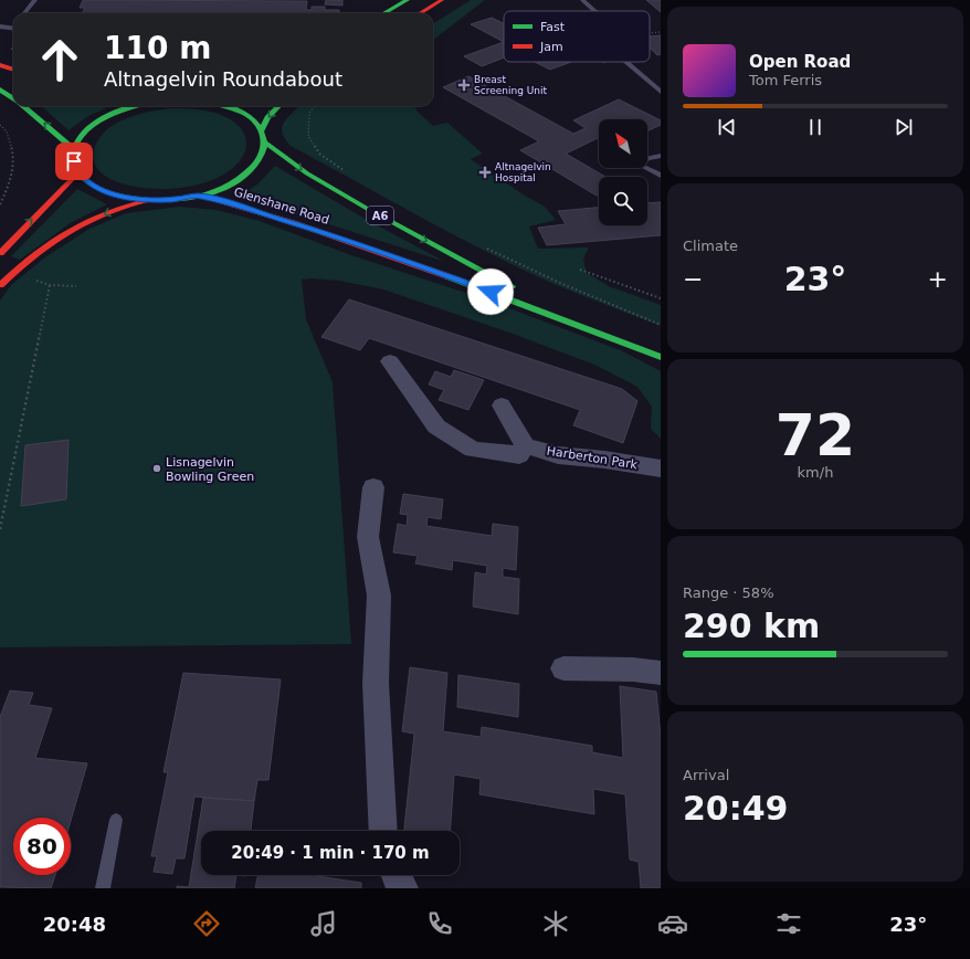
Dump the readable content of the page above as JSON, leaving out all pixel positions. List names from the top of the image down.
{
  "streets": {
    "main road": ["Glenshane Road", "A6"],
    "street": ["Harberton Park"]
  },
  "places": {
    "health": ["Breast Screening Unit", "Altnagelvin Hospital"],
    "other": ["Lisnagelvin Bowling Green"]
  },
  "legend": ["Fast", "Jam"],
  "north": "top left",
  "page": {
    "turn": ["110 m", "Altnagelvin Roundabout"],
    "song": ["Open Road", "Tom Ferris"],
    "tile": [
      "Climate",
      ["72", "km/h"],
      ["Range · 58%", "290 km"],
      ["Arrival", "20:49"]
    ],
    "heat": ["−", "23°", "+"],
    "limit": "80",
    "trip": "20:49 · 1 min · 170 m",
    "tabs": ["20:48", "23°"]
  }
}
